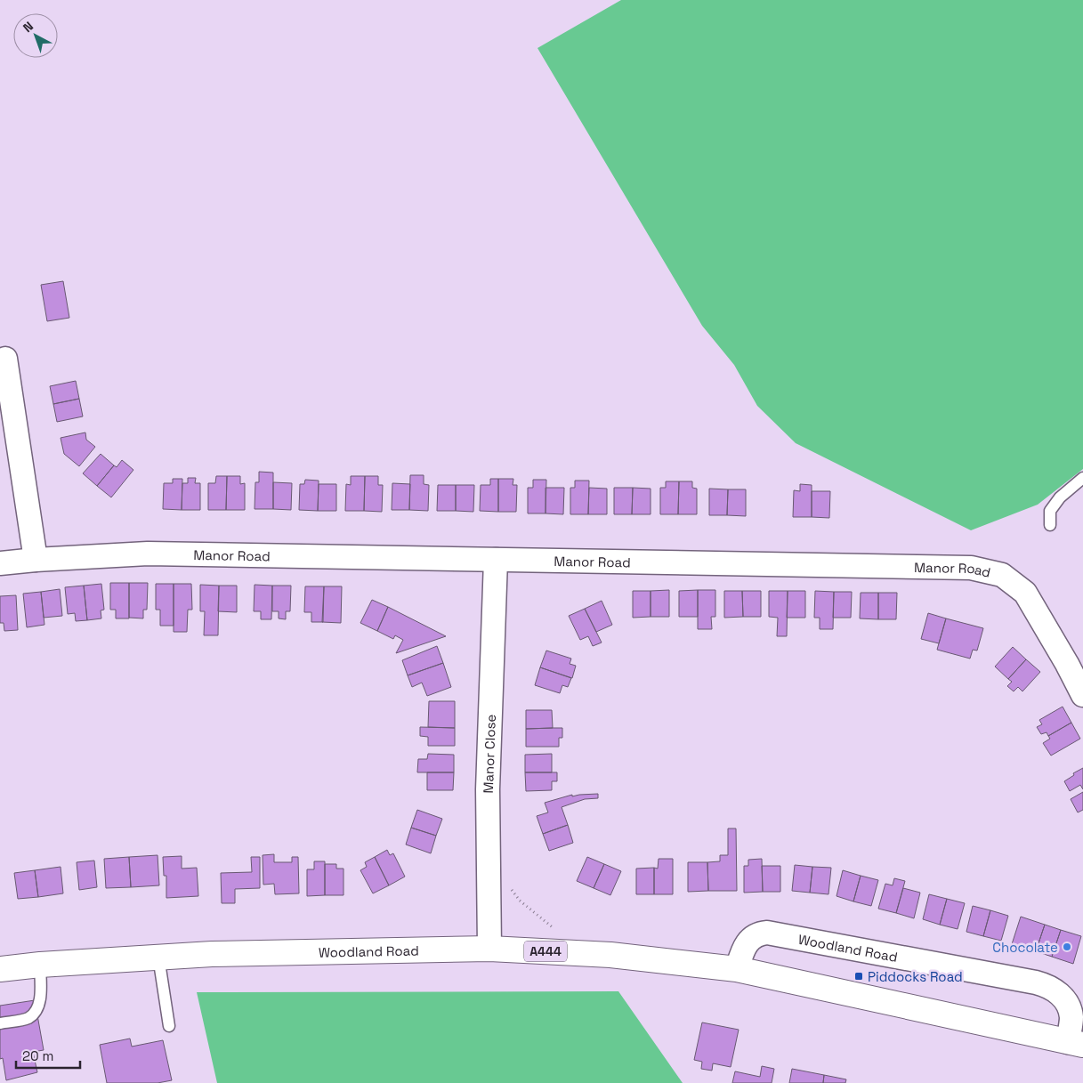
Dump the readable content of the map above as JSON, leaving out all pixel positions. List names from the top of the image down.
{
  "streets": {
    "highway": ["Woodland Road", "A444"],
    "street": ["Manor Road", "Manor Close"]
  },
  "crossings": [
    ["Manor Road", "Manor Close"],
    ["Manor Close", "Woodland Road"]
  ],
  "places": {
    "other": ["Chocolate"],
    "transit": ["Piddocks Road"]
  },
  "scale_bar": "20 m",
  "north": "top left"
}
